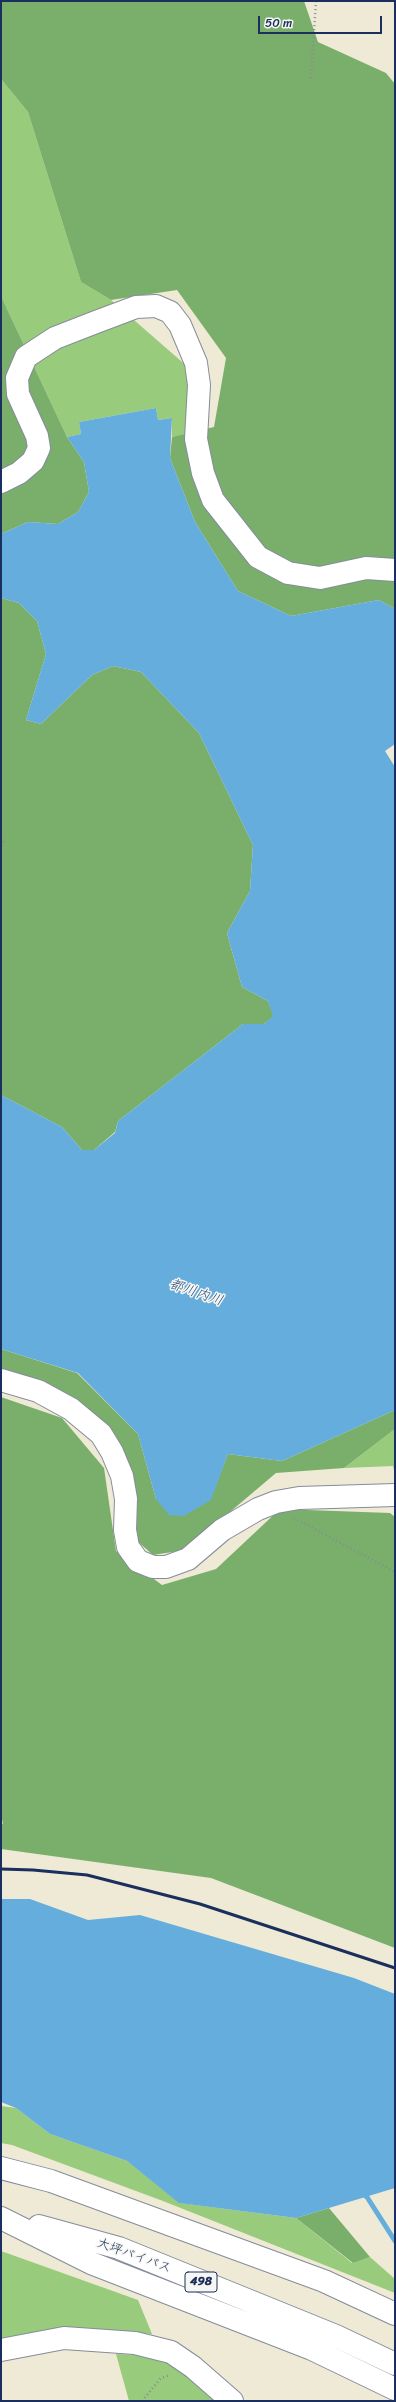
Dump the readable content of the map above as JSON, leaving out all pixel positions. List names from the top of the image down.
{
  "streets": {
    "main road": ["大坪バイパス", "498"]
  },
  "water": ["都川内川"],
  "scale_bar": "50 m"
}
